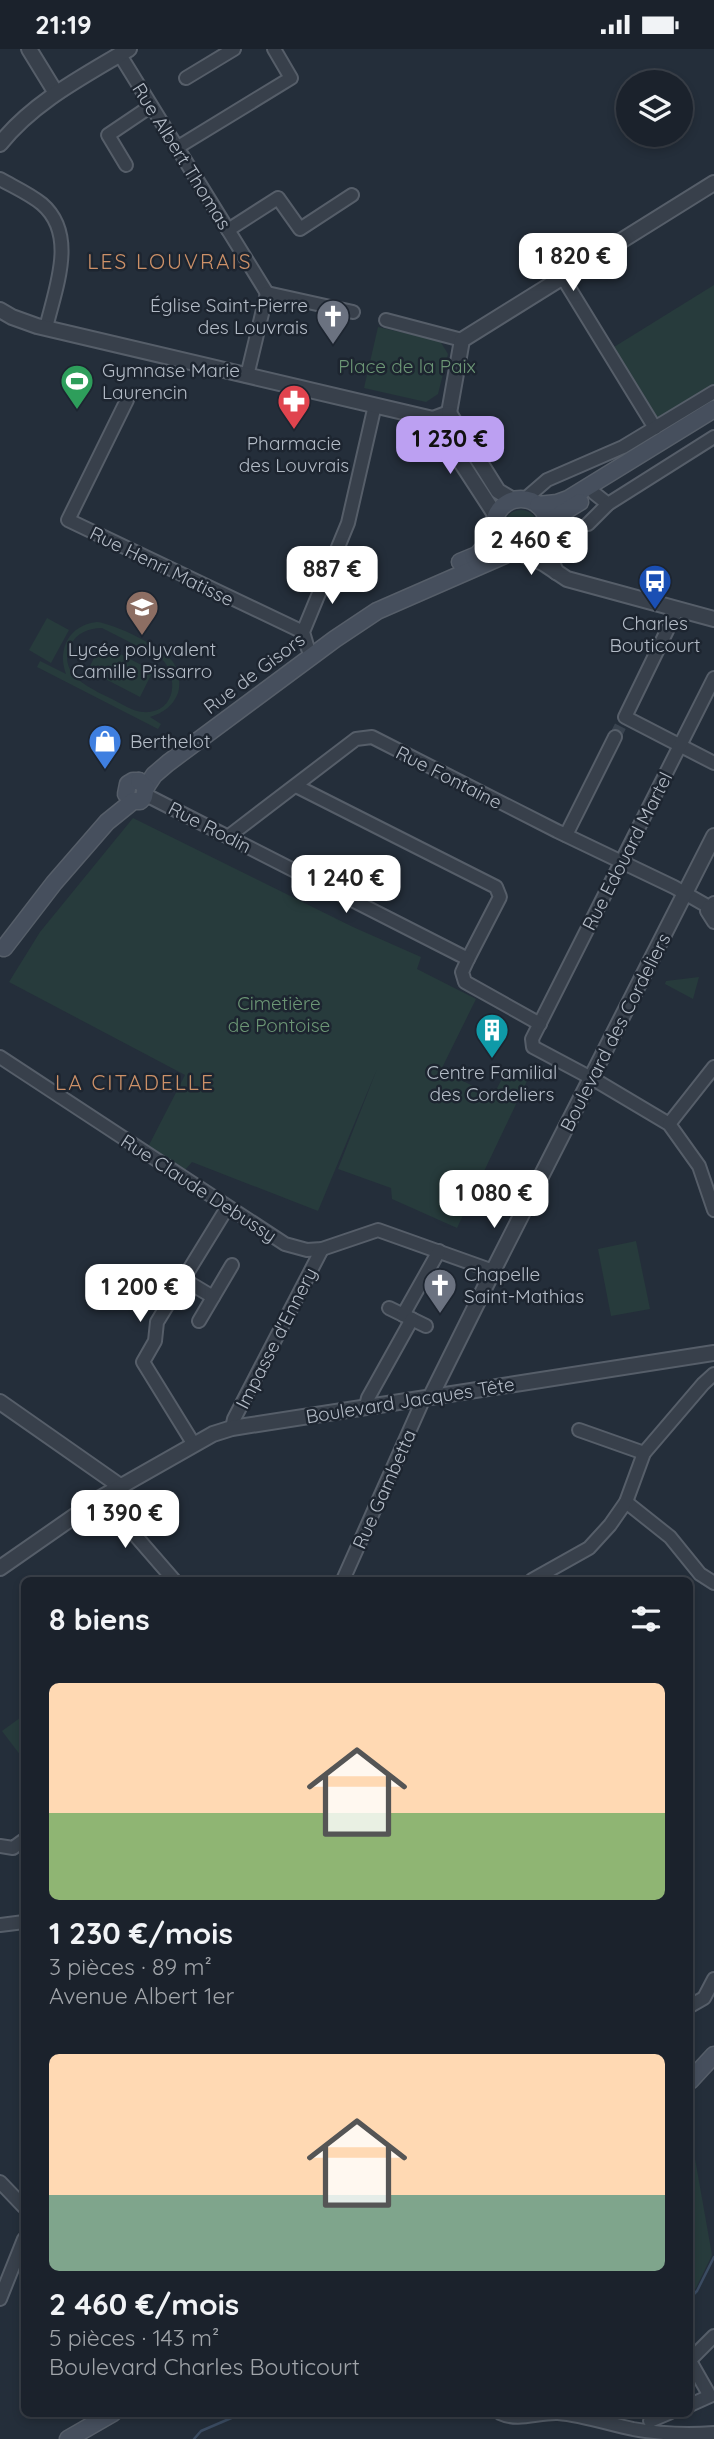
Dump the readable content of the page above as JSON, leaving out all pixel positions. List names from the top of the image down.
{
  "streets": {
    "main road": ["Rue de Gisors"],
    "street": [
      "Rue Albert Thomas",
      "Rue Henri Matisse",
      "Rue Fontaine",
      "Rue Rodin",
      "Rue Edouard Martel",
      "Boulevard des Cordeliers",
      "Rue Claude Debussy",
      "Impasse d'Ennery",
      "Boulevard Jacques Tête",
      "Rue Gambetta"
    ]
  },
  "crossings": [
    ["Rue de Gisors", "Rue Rodin"],
    ["Rue Fontaine", "Rue Rodin"],
    ["Rue Fontaine", "Rue Edouard Martel"],
    ["Rue Fontaine", "Boulevard des Cordeliers"],
    ["Boulevard des Cordeliers", "Rue Claude Debussy"],
    ["Boulevard des Cordeliers", "Boulevard Jacques Tête"],
    ["Boulevard des Cordeliers", "Rue Gambetta"],
    ["Rue Claude Debussy", "Impasse d'Ennery"],
    ["Impasse d'Ennery", "Boulevard Jacques Tête"],
    ["Boulevard Jacques Tête", "Rue Gambetta"]
  ],
  "districts": ["LES LOUVRAIS", "LA CITADELLE"],
  "parks": ["Place de la Paix", "Cimetière de Pontoise"],
  "places": {
    "church": ["Église Saint-Pierre des Louvrais", "Chapelle Saint-Mathias"],
    "sports": ["Gymnase Marie Laurencin"],
    "pharmacy": ["Pharmacie des Louvrais"],
    "bus stop": ["Charles Bouticourt"],
    "school or university": ["Lycée polyvalent Camille Pissarro"],
    "shop": ["Berthelot"],
    "building": ["Centre Familial des Cordeliers"]
  },
  "page": {
    "status": "21:19",
    "price": [
      "1 820 €",
      "1 230 €",
      "2 460 €",
      "887 €",
      "1 240 €",
      "1 080 €",
      "1 200 €",
      "1 390 €"
    ],
    "heading": "8 biens",
    "list": [
      {
        "name": "1 230 €/mois",
        "note": "3 pièces · 89 m² · Avenue Albert 1er"
      },
      {
        "name": "2 460 €/mois",
        "note": "5 pièces · 143 m² · Boulevard Charles Bouticourt"
      }
    ]
  }
}
